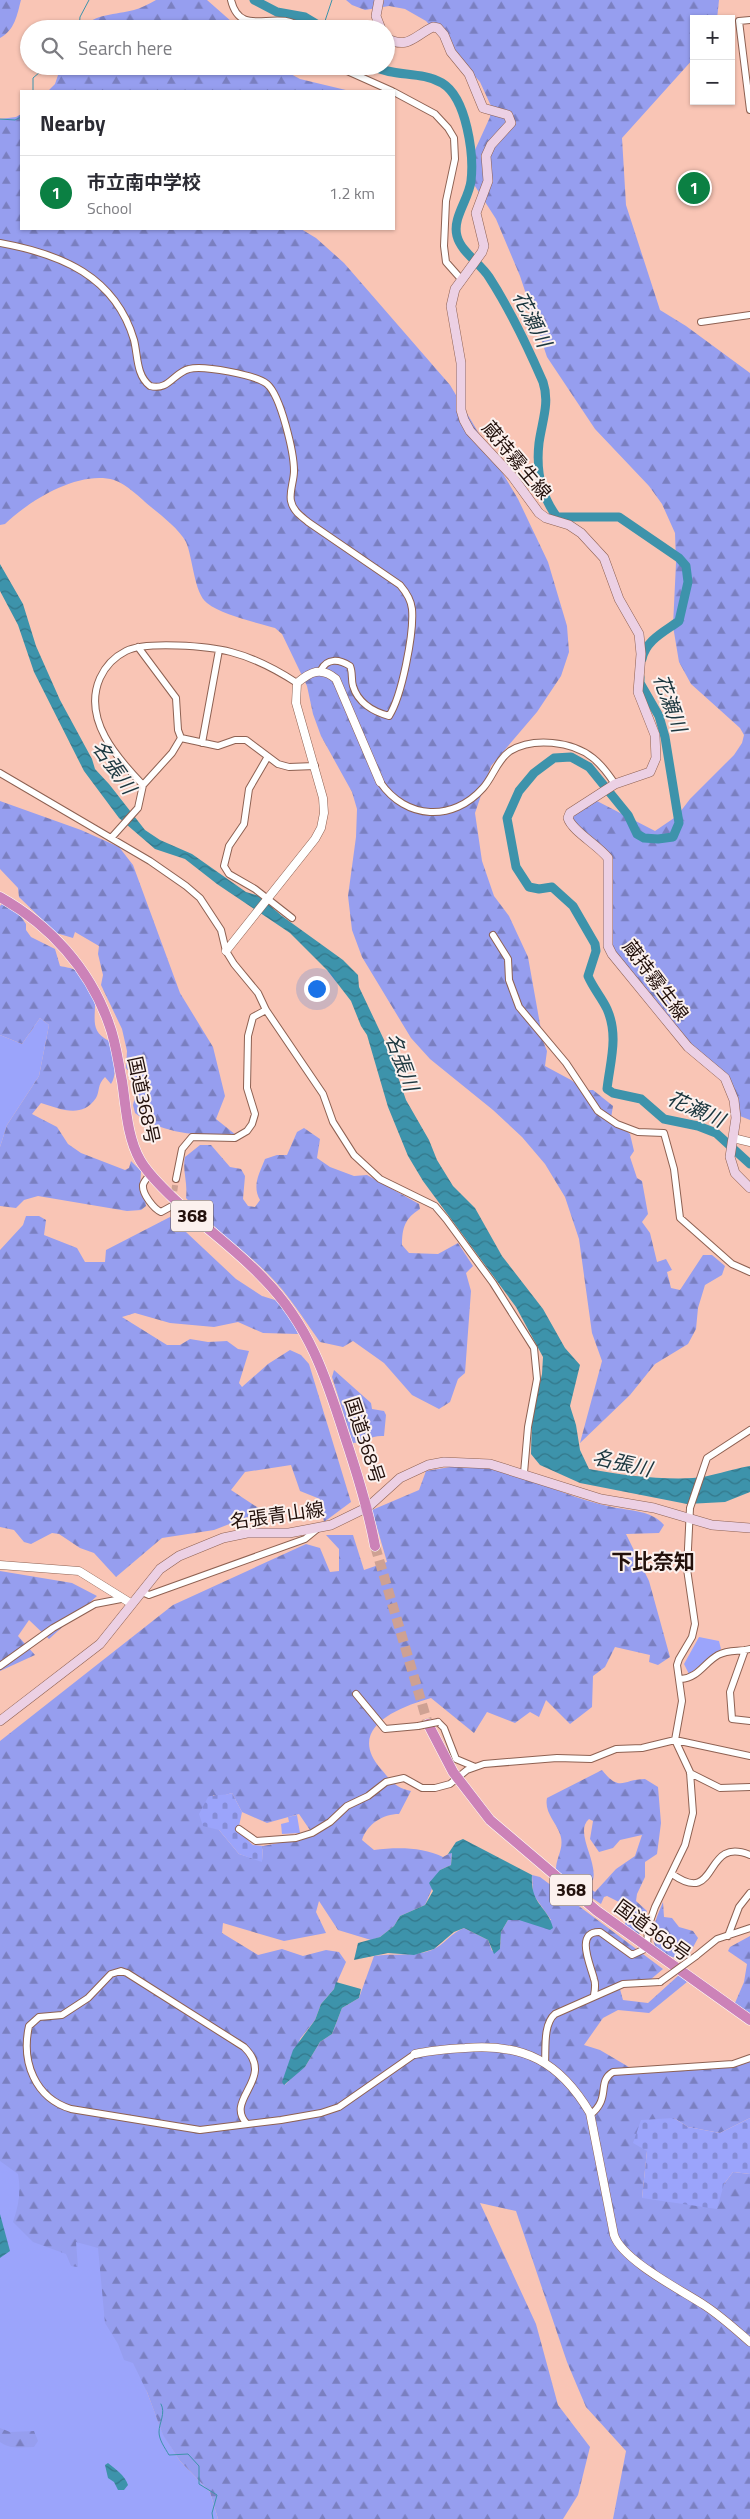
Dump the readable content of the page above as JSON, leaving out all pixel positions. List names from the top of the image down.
{
  "streets": {
    "highway": ["国道368号", "368"],
    "main road": ["蔵持霧生線", "名張青山線"]
  },
  "crossings": [
    ["国道368号", "名張青山線"]
  ],
  "districts": ["下比奈知"],
  "water": ["花瀬川", "名張川"],
  "page": {
    "map_buttons": ["+", "−"],
    "search": "Search here",
    "heading": "Nearby",
    "list": [
      {
        "mark": "1",
        "name": "市立南中学校",
        "note": "School",
        "value": "1.2 km"
      }
    ],
    "pins": "1"
  }
}
